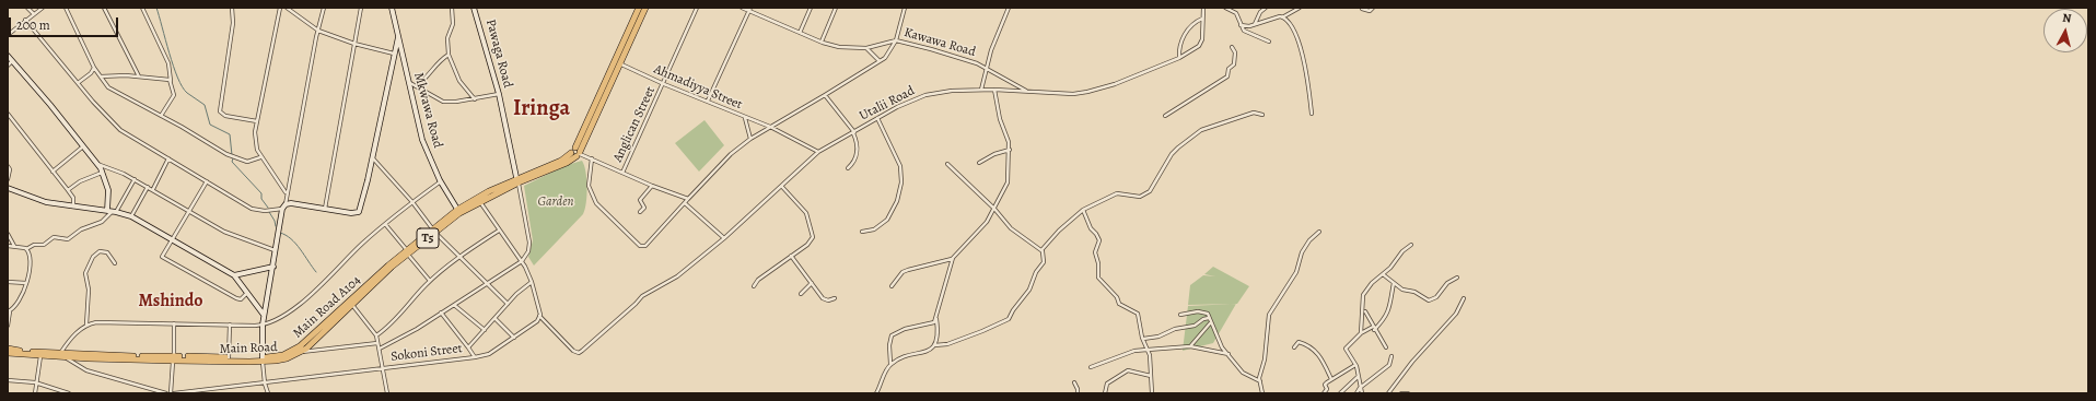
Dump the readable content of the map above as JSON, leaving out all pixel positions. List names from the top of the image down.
{
  "streets": {
    "highway": ["T5", "Main Road A104", "Main Road"],
    "street": [
      "Kawawa Road",
      "Pawaga Road",
      "Ahmadiyya Street",
      "Utalii Road",
      "Mkwawa Road",
      "Anglican Street",
      "Sokoni Street"
    ]
  },
  "crossings": [
    ["Kawawa Road", "Utalii Road"],
    ["Pawaga Road", "T5"],
    ["Ahmadiyya Street", "Utalii Road"],
    ["Ahmadiyya Street", "Anglican Street"],
    ["Utalii Road", "Sokoni Street"],
    ["Mkwawa Road", "T5"],
    ["T5", "Main Road A104"],
    ["Main Road A104", "Main Road"]
  ],
  "districts": ["Iringa", "Mshindo"],
  "parks": ["Garden"],
  "scale_bar": "200 m",
  "north": "top"
}
